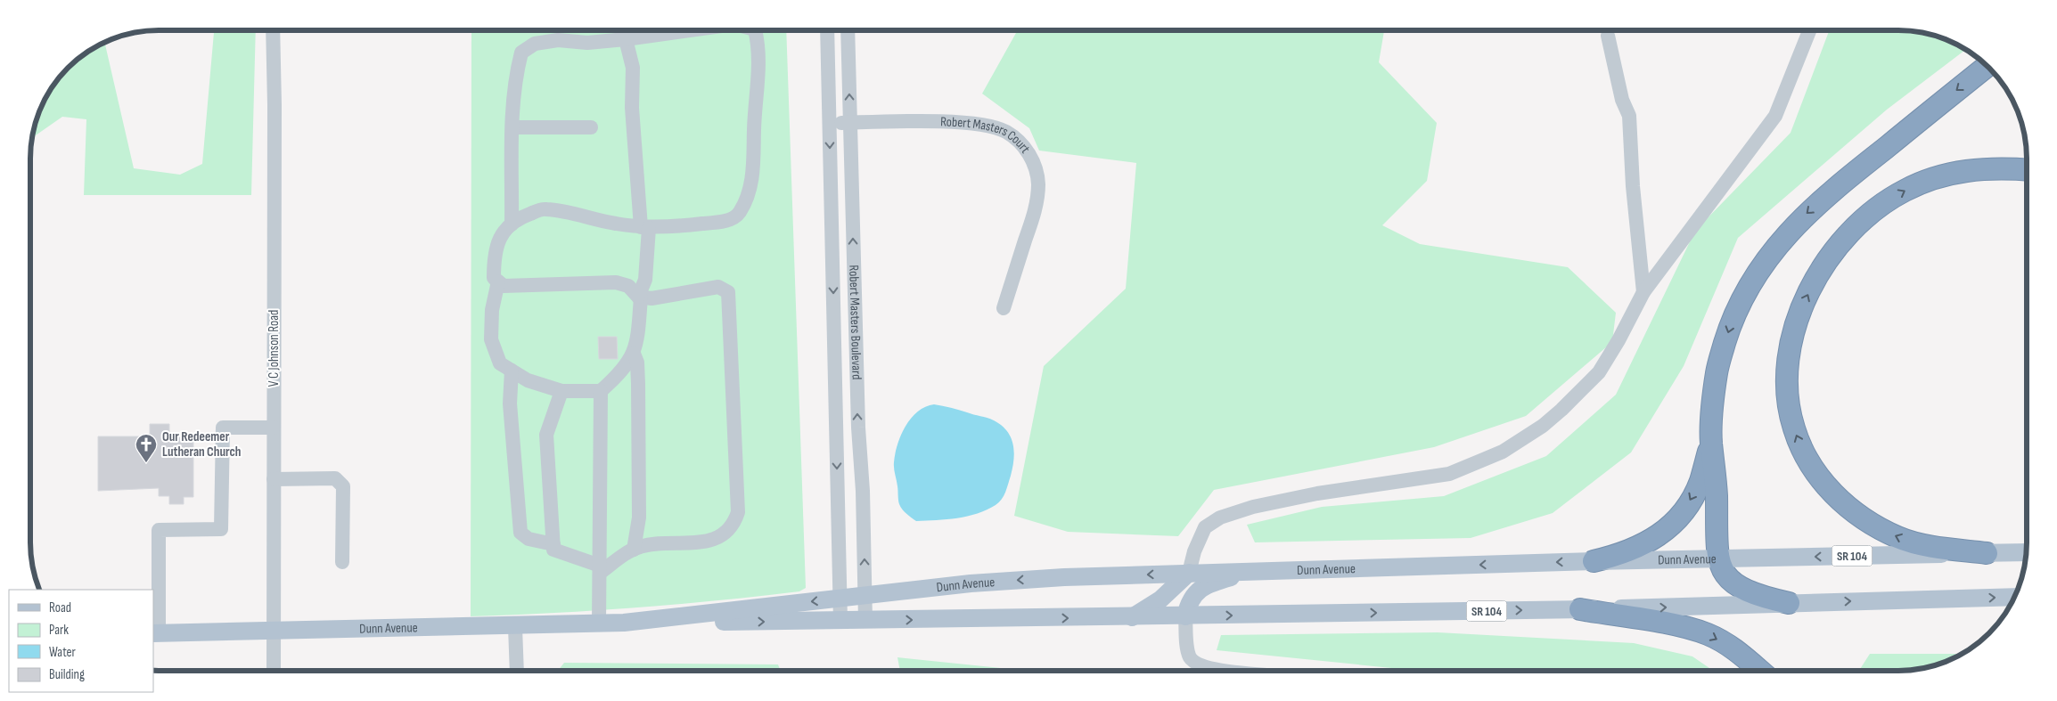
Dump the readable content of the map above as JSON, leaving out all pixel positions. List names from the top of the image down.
{
  "streets": {
    "main road": ["SR 104", "Dunn Avenue"],
    "street": ["Robert Masters Court", "Robert Masters Boulevard", "V C Johnson Road"]
  },
  "crossings": [
    ["Robert Masters Court", "Robert Masters Boulevard"],
    ["Robert Masters Boulevard", "Dunn Avenue"],
    ["V C Johnson Road", "Dunn Avenue"]
  ],
  "places": {
    "church": ["Our Redeemer Lutheran Church"]
  },
  "legend": [
    "Road",
    "Park",
    "Water",
    "Building"
  ]
}
